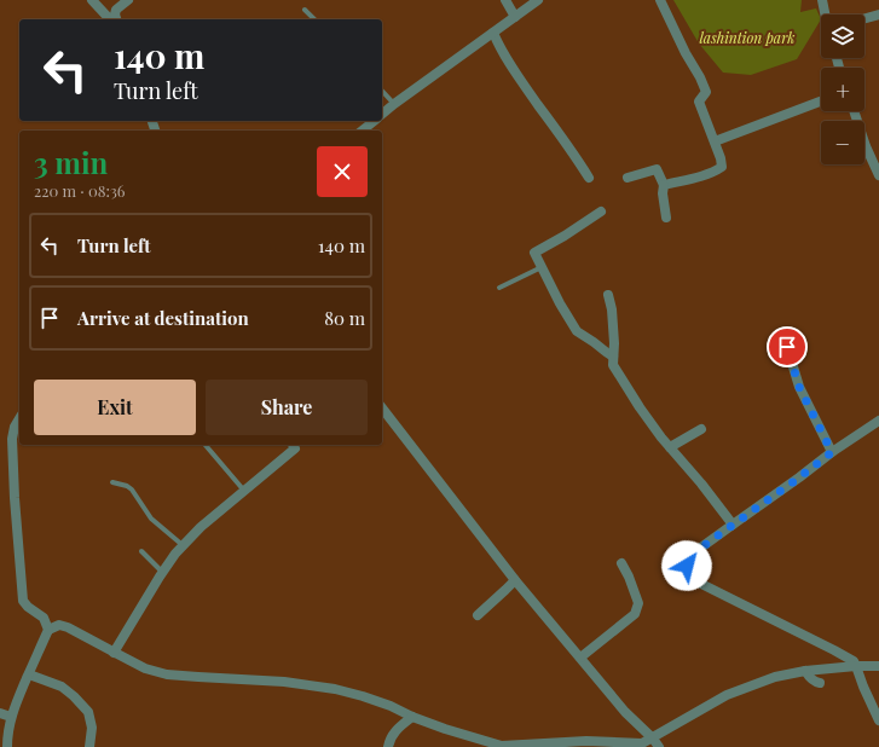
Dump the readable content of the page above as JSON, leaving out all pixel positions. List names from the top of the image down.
{
  "parks": ["lashintion park"],
  "page": {
    "map_buttons": ["+", "−"],
    "turn": ["140 m", "Turn left"],
    "heading": ["3 min", "220 m · 08:36"],
    "list": [
      {
        "name": "Turn left",
        "value": "140 m"
      },
      {
        "name": "Arrive at destination",
        "value": "80 m"
      }
    ],
    "buttons": ["Exit", "Share"]
  }
}
